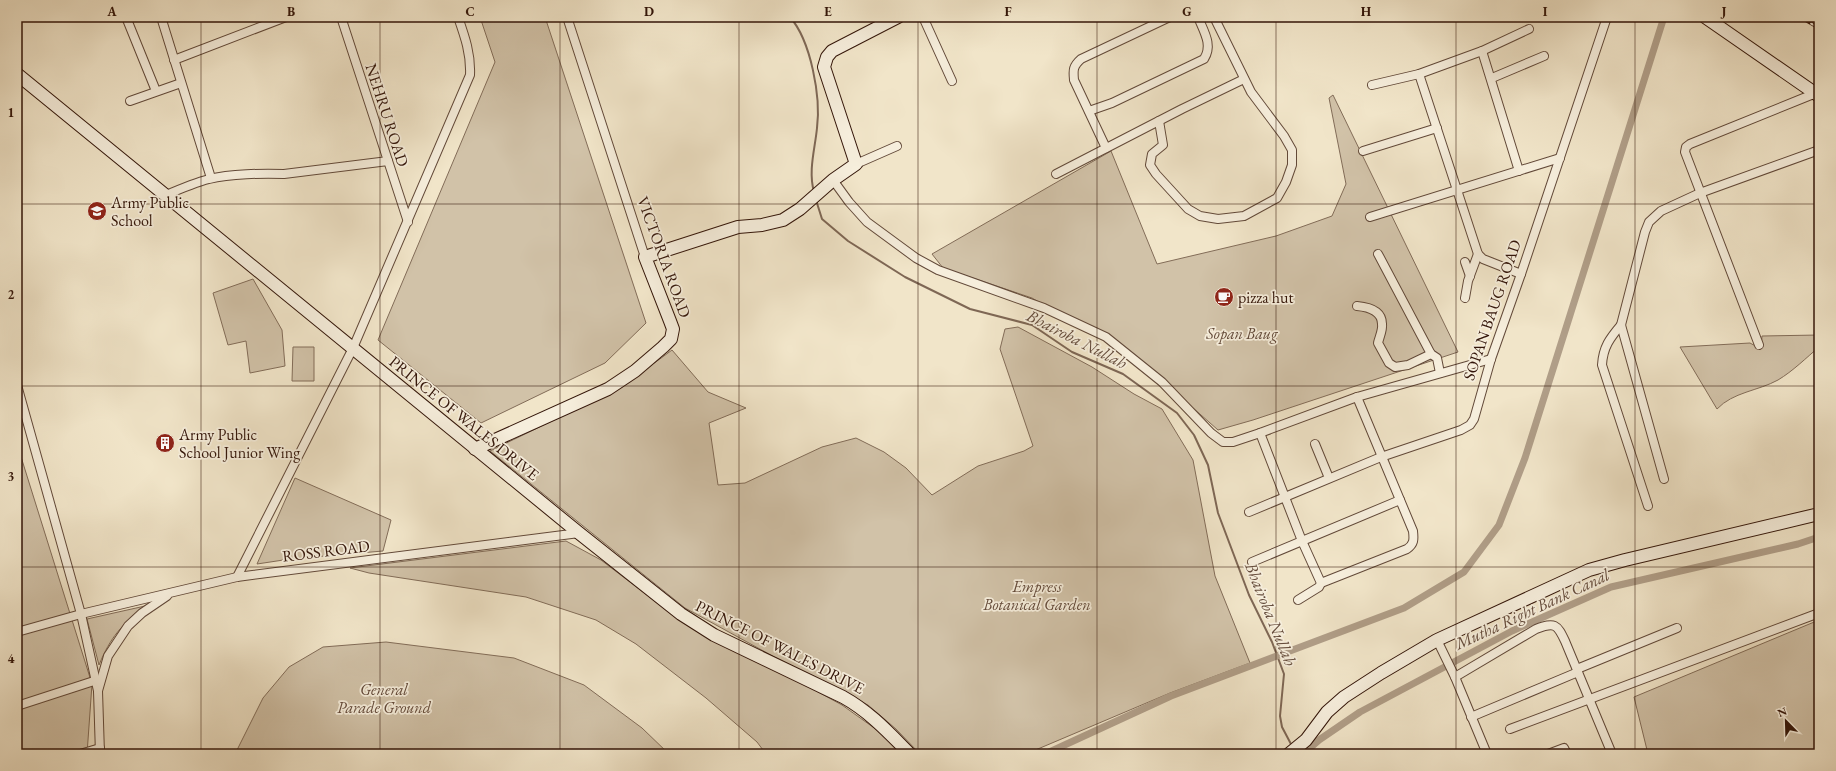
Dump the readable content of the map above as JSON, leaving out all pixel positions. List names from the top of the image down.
{
  "streets": {
    "street": [
      "NEHRU ROAD",
      "VICTORIA ROAD",
      "SOPAN BAUG ROAD",
      "PRINCE OF WALES DRIVE",
      "ROSS ROAD"
    ]
  },
  "crossings": [
    ["VICTORIA ROAD", "PRINCE OF WALES DRIVE"],
    ["PRINCE OF WALES DRIVE", "ROSS ROAD"]
  ],
  "water": ["Bhairoba Nullah", "Mutha Right Bank Canal"],
  "parks": ["Sopan Baug", "Empress Botanical Garden", "General Parade Ground"],
  "places": {
    "school or university": ["Army Public School"],
    "cafe": ["pizza hut"],
    "building": ["Army Public School Junior Wing"]
  },
  "north": "top left",
  "grid": {
    "columns": [
      "A",
      "B",
      "C",
      "D",
      "E",
      "F",
      "G",
      "H",
      "I",
      "J"
    ],
    "rows": [
      "1",
      "2",
      "3",
      "4"
    ]
  }
}
